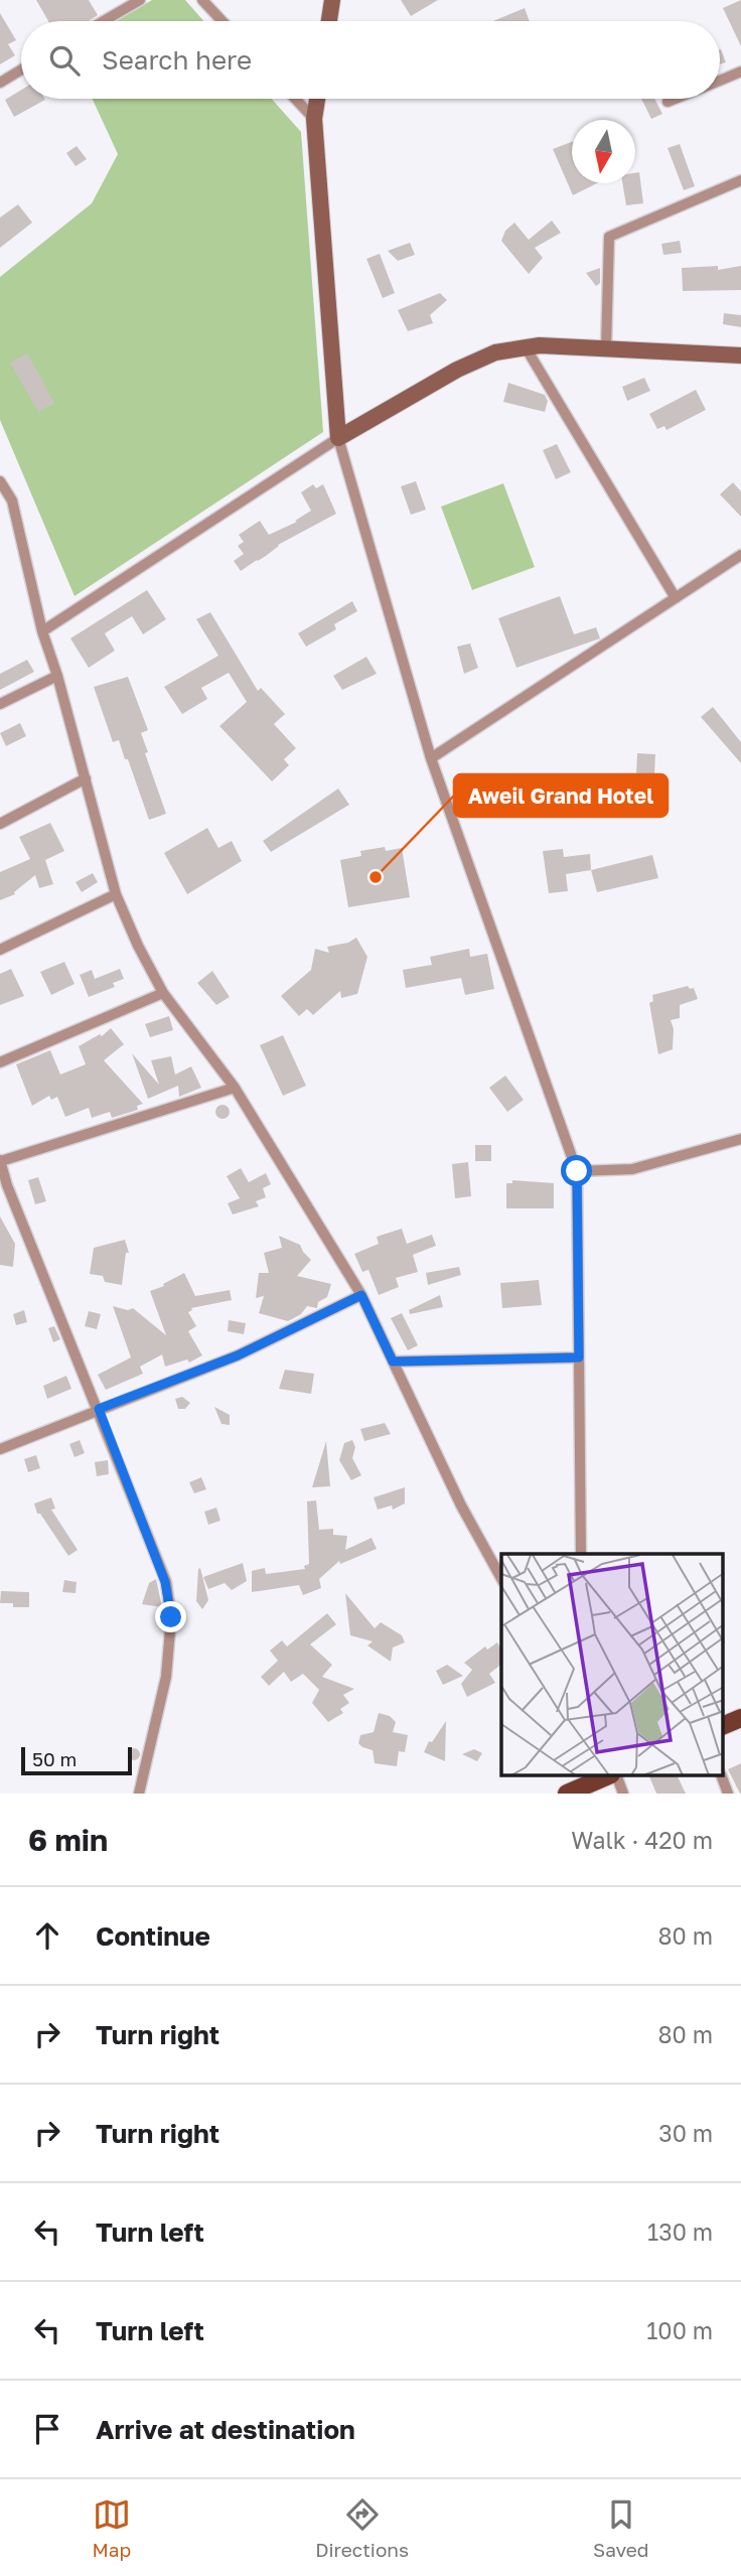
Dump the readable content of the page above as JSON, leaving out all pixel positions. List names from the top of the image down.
{
  "places": ["Aweil Grand Hotel"],
  "scale_bar": "50 m",
  "north": "bottom",
  "page": {
    "search": "Search here",
    "scale": "50 m",
    "heading": ["6 min", "Walk · 420 m"],
    "list": [
      ["Continue", "80 m"],
      ["Turn right", "80 m"],
      ["Turn right", "30 m"],
      ["Turn left", "130 m"],
      ["Turn left", "100 m"],
      "Arrive at destination"
    ],
    "nav": ["Map", "Directions", "Saved"]
  }
}
